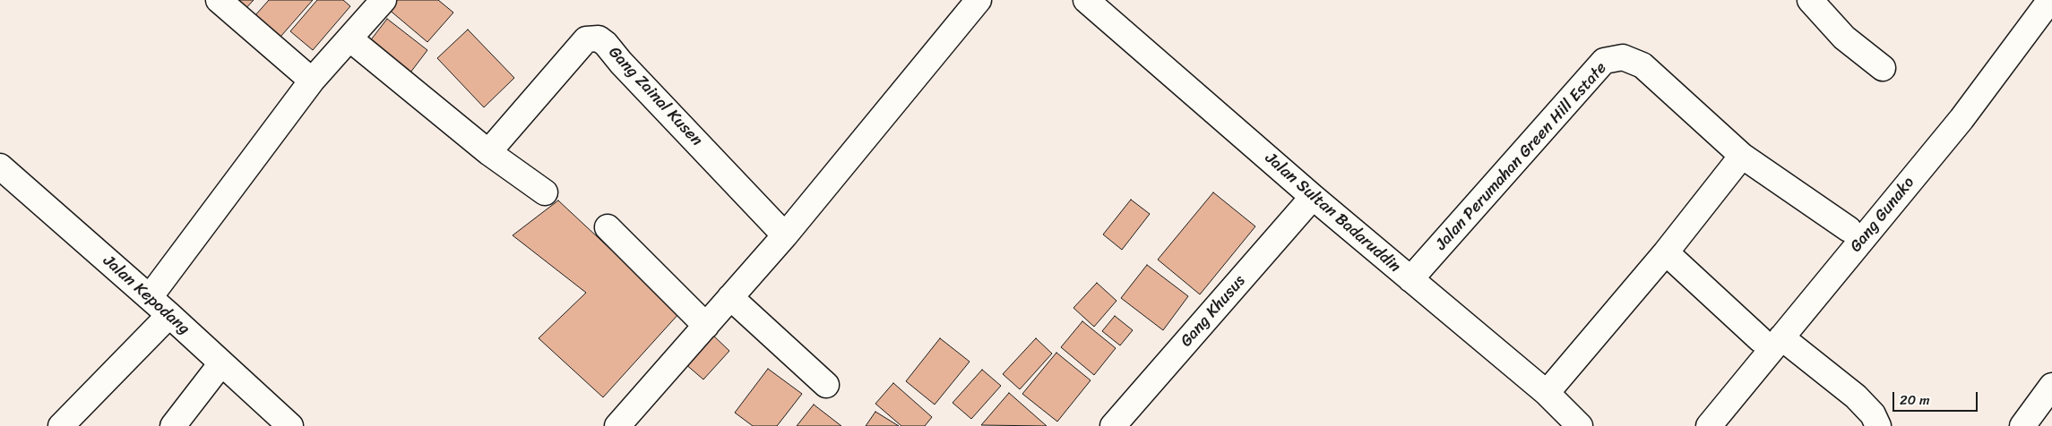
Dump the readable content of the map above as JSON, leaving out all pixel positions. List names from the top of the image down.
{
  "streets": {
    "street": [
      "Gang Zainal Kusen",
      "Jalan Perumahan Green Hill Estate",
      "Jalan Sultan Badaruddin",
      "Gang Gunako",
      "Jalan Kepodang",
      "Gang Khusus"
    ]
  },
  "crossings": [
    ["Jalan Perumahan Green Hill Estate", "Jalan Sultan Badaruddin"],
    ["Jalan Sultan Badaruddin", "Gang Khusus"]
  ],
  "scale_bar": "20 m"
}
